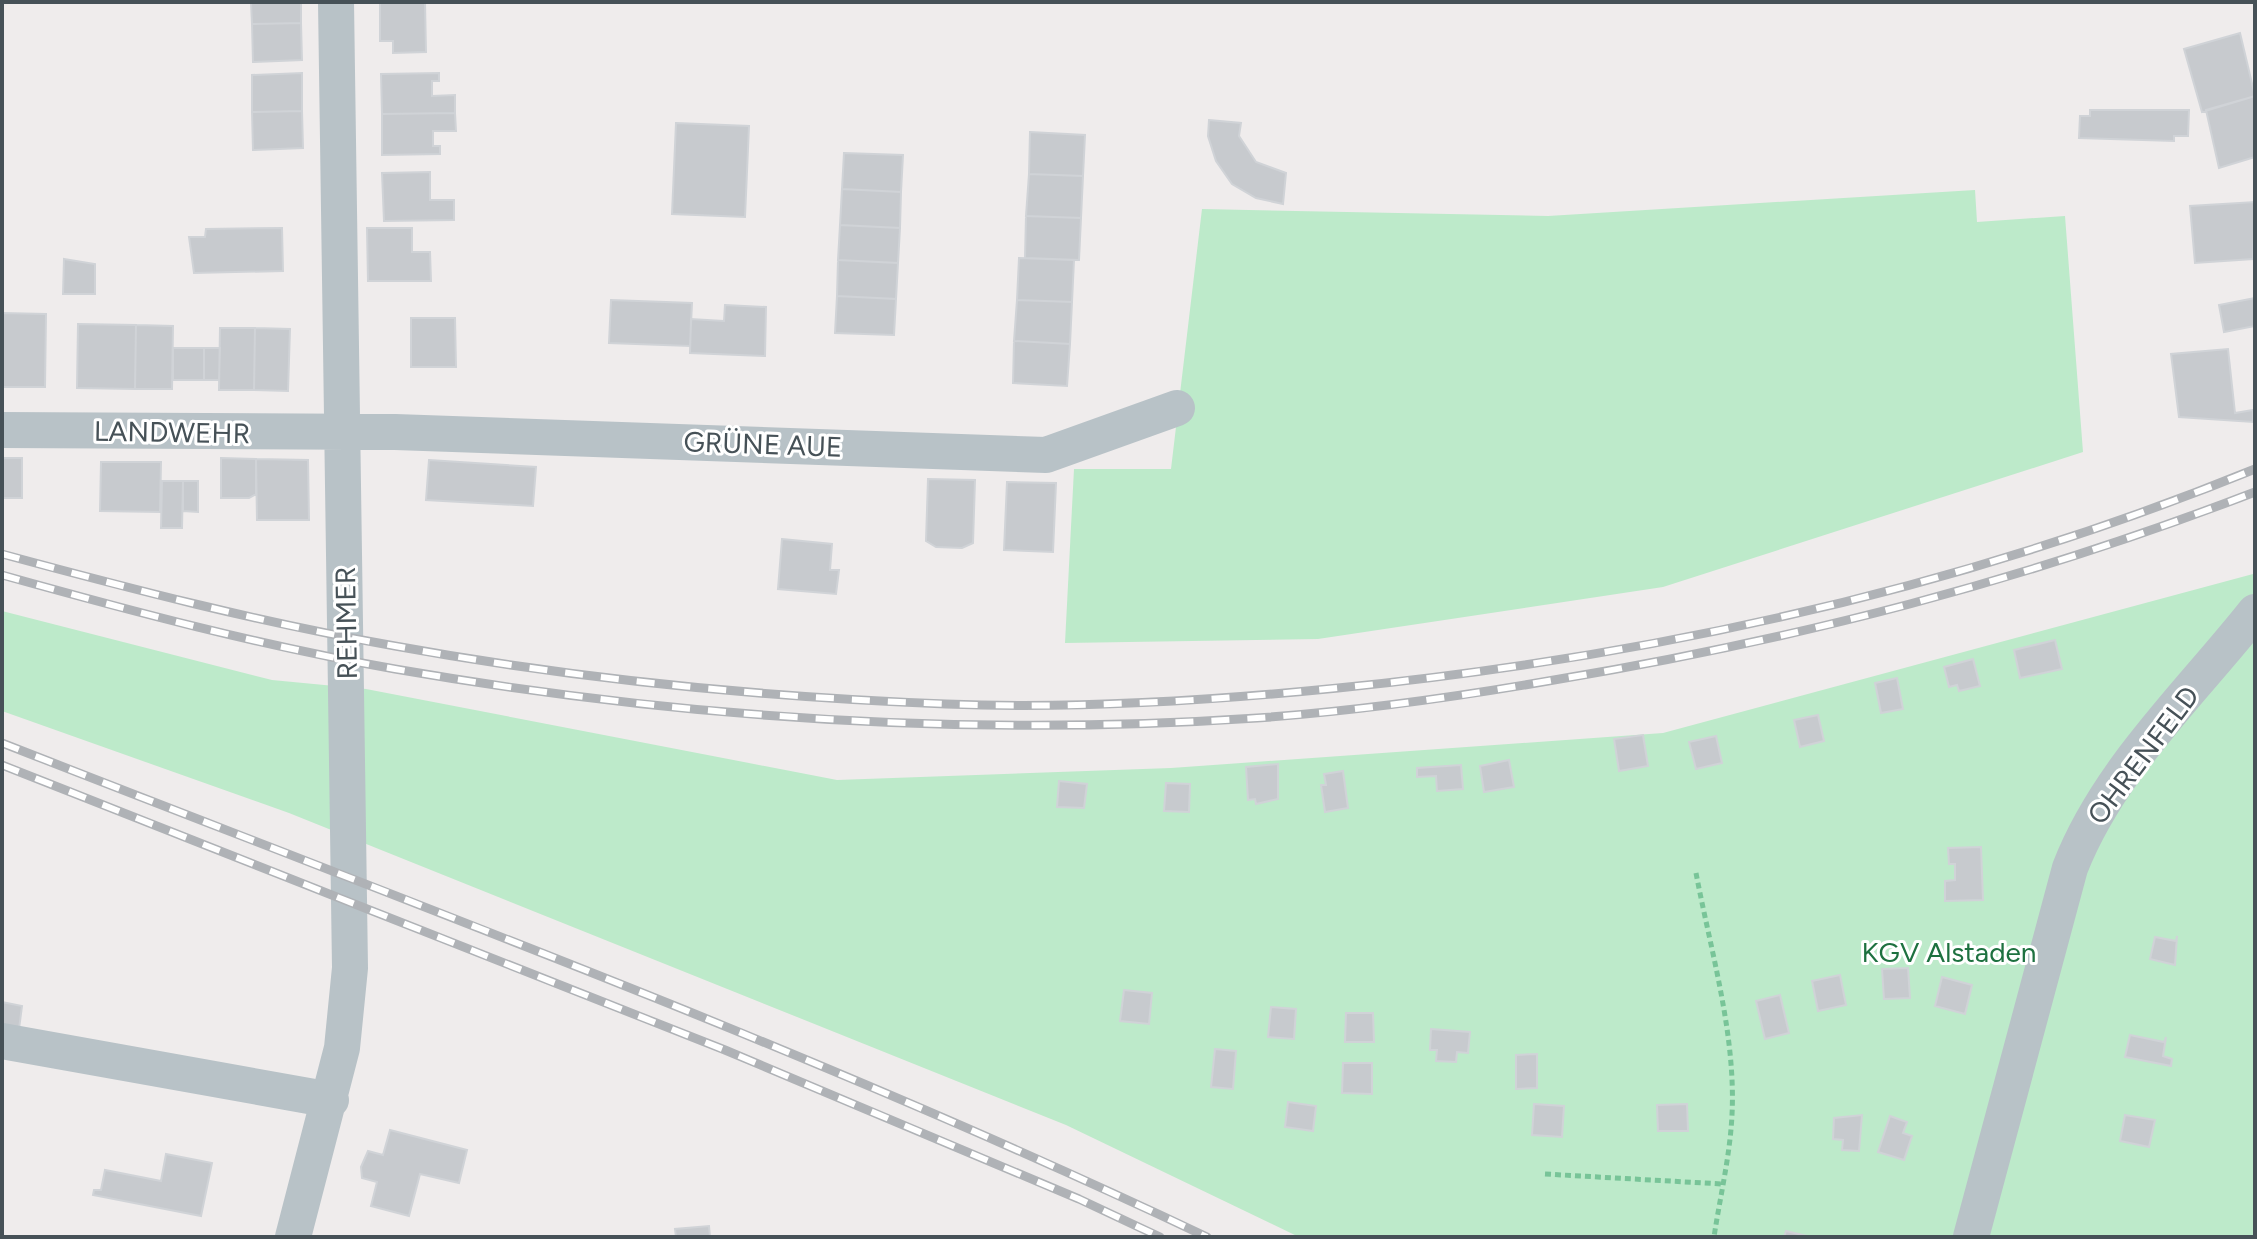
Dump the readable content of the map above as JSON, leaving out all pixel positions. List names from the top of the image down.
{
  "streets": {
    "street": [
      "LANDWEHR",
      "GRÜNE AUE",
      "REHMER",
      "OHRENFELD"
    ]
  },
  "crossings": [
    ["LANDWEHR", "GRÜNE AUE"],
    ["LANDWEHR", "REHMER"],
    ["GRÜNE AUE", "REHMER"]
  ],
  "parks": ["KGV Alstaden"]
}
